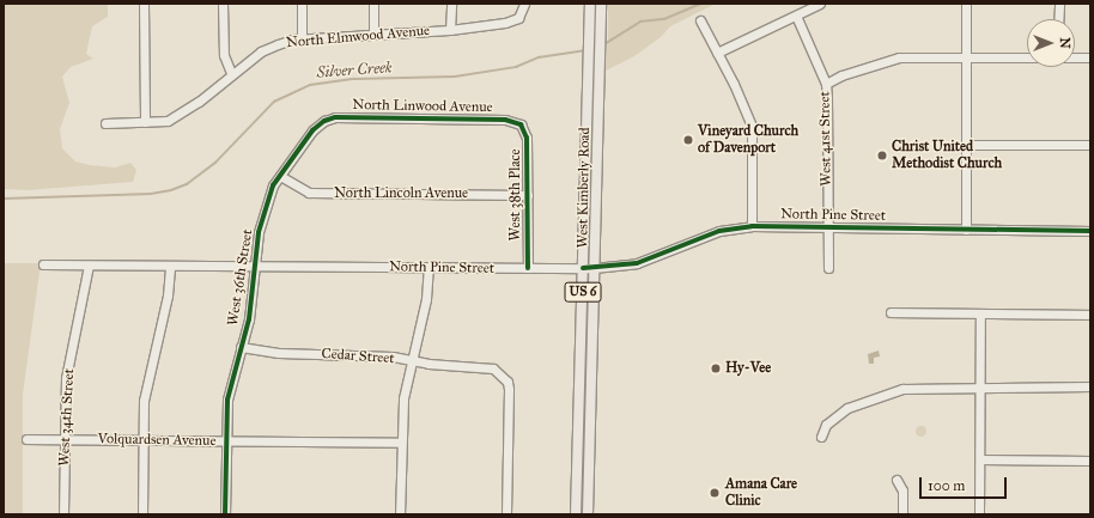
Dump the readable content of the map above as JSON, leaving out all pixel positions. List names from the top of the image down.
{
  "streets": {
    "main road": ["West Kimberly Road", "US 6"],
    "street": [
      "North Elmwood Avenue",
      "North Linwood Avenue",
      "West 41st Street",
      "North Lincoln Avenue",
      "West 38th Place",
      "North Pine Street",
      "West 36th Street",
      "Cedar Street",
      "West 34th Street",
      "Volquardsen Avenue"
    ]
  },
  "crossings": [
    ["North Linwood Avenue", "West 38th Place"],
    ["North Linwood Avenue", "West 36th Street"],
    ["West 41st Street", "North Pine Street"],
    ["West Kimberly Road", "North Pine Street"],
    ["North Lincoln Avenue", "West 38th Place"],
    ["North Lincoln Avenue", "West 36th Street"],
    ["West 38th Place", "North Pine Street"],
    ["North Pine Street", "West 36th Street"],
    ["North Pine Street", "West 34th Street"],
    ["West 36th Street", "Cedar Street"],
    ["West 36th Street", "Volquardsen Avenue"],
    ["West 34th Street", "Volquardsen Avenue"]
  ],
  "water": ["Silver Creek"],
  "places": [
    "Vineyard Church of Davenport",
    "Christ United Methodist Church",
    "Hy-Vee",
    "Amana Care Clinic"
  ],
  "scale_bar": "100 m",
  "north": "right"
}
